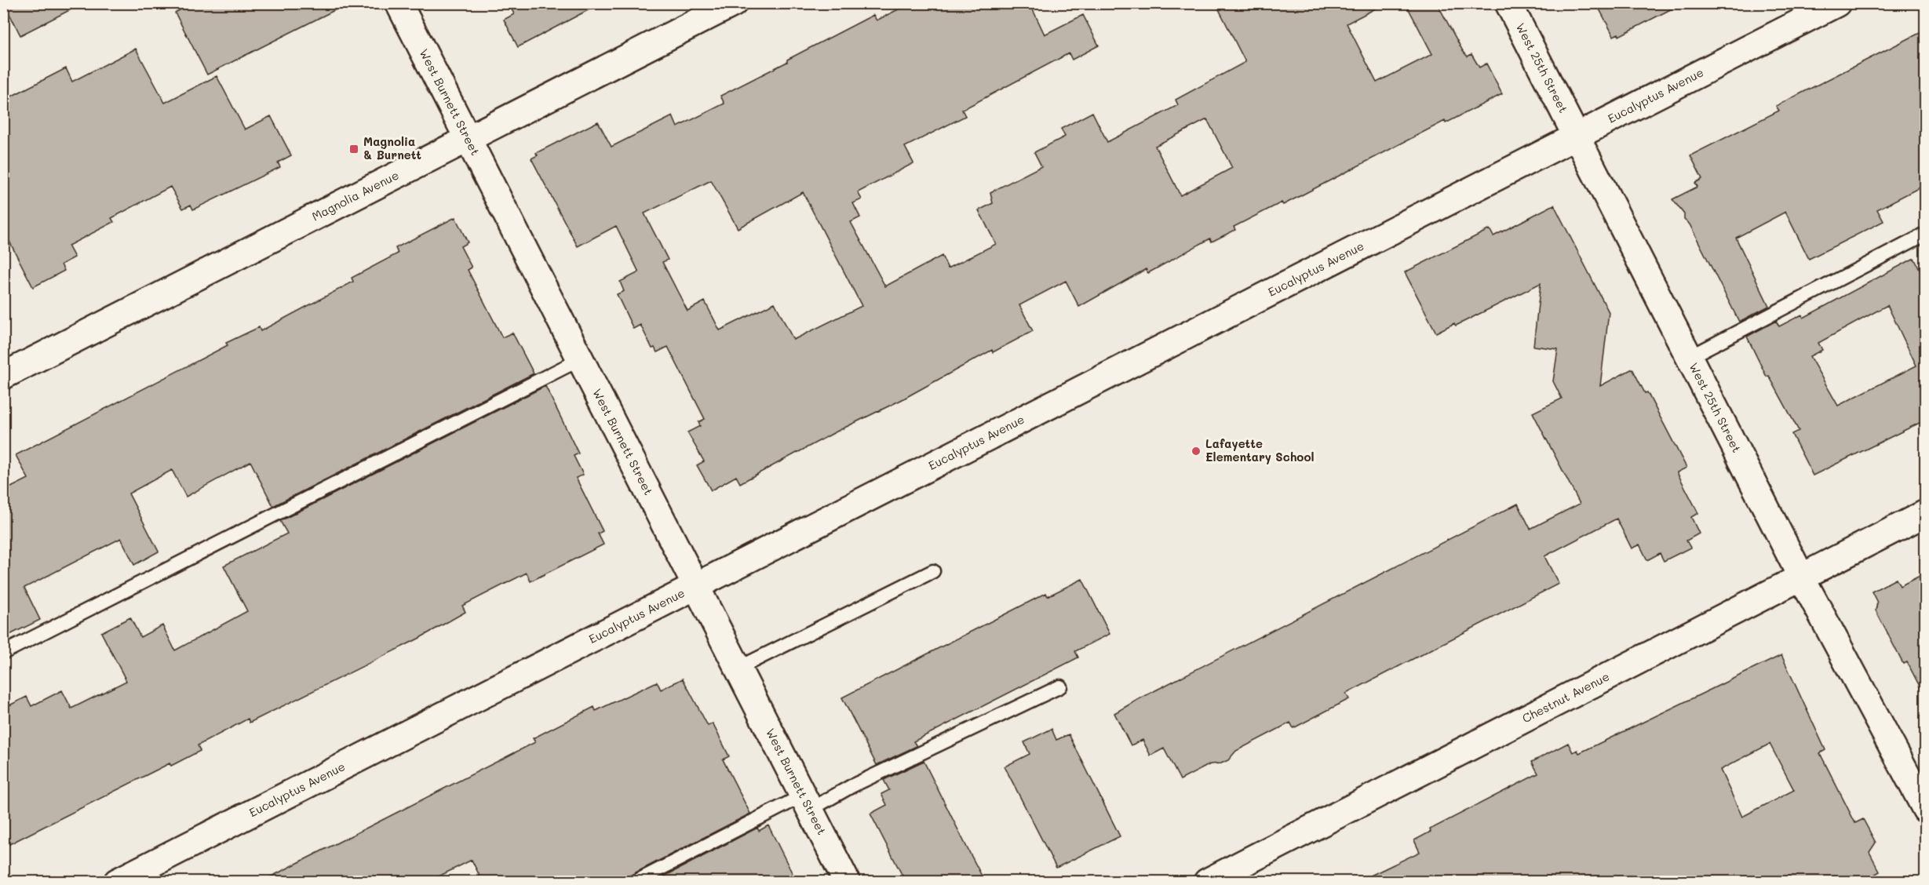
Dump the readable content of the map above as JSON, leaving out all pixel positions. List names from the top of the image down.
{
  "streets": {
    "street": [
      "West 25th Street",
      "Eucalyptus Avenue",
      "West Burnett Street",
      "Magnolia Avenue",
      "Chestnut Avenue"
    ]
  },
  "crossings": [
    ["West 25th Street", "Eucalyptus Avenue"],
    ["West 25th Street", "Chestnut Avenue"],
    ["Eucalyptus Avenue", "West Burnett Street"],
    ["West Burnett Street", "Magnolia Avenue"]
  ],
  "places": {
    "transit": ["Magnolia & Burnett"],
    "other": ["Lafayette Elementary School"]
  }
}
